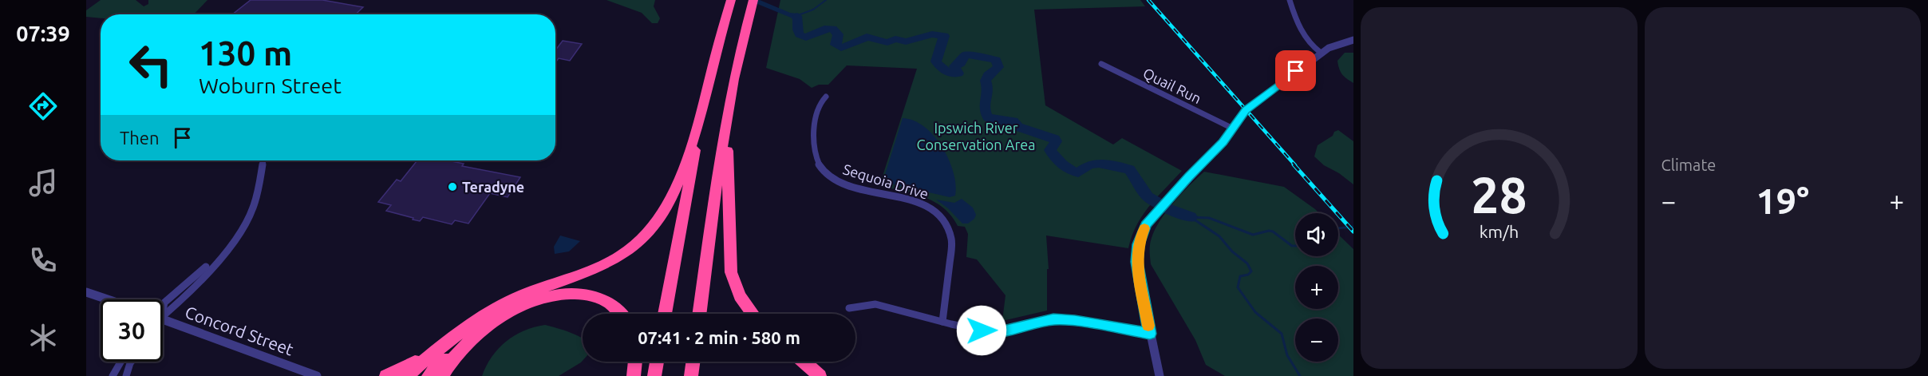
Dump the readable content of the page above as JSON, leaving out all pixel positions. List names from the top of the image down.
{
  "streets": {
    "street": ["Quail Run", "Sequoia Drive", "Concord Street"]
  },
  "parks": ["Ipswich River Conservation Area"],
  "places": ["Teradyne"],
  "page": {
    "tabs": "07:39",
    "tile": "Climate",
    "turn": ["130 m", "Woburn Street"],
    "then": "Then",
    "heat": ["−", "19°", "+"],
    "map_buttons": ["+", "−"],
    "limit": "30",
    "trip": "07:41 · 2 min · 580 m",
    "gauge": ["28", "km/h"]
  }
}
